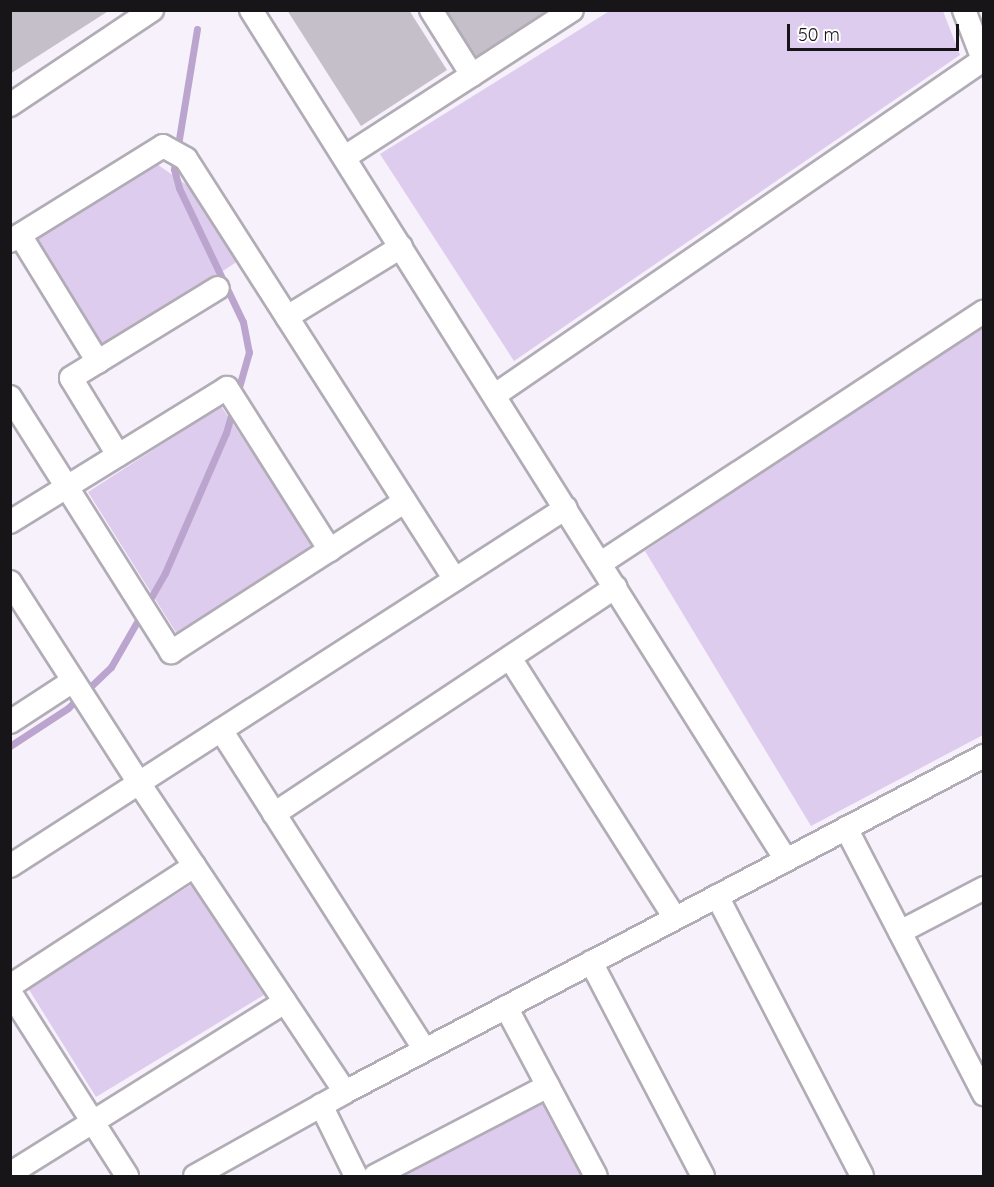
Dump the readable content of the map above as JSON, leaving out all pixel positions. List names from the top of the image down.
{
  "scale_bar": "50 m"
}
